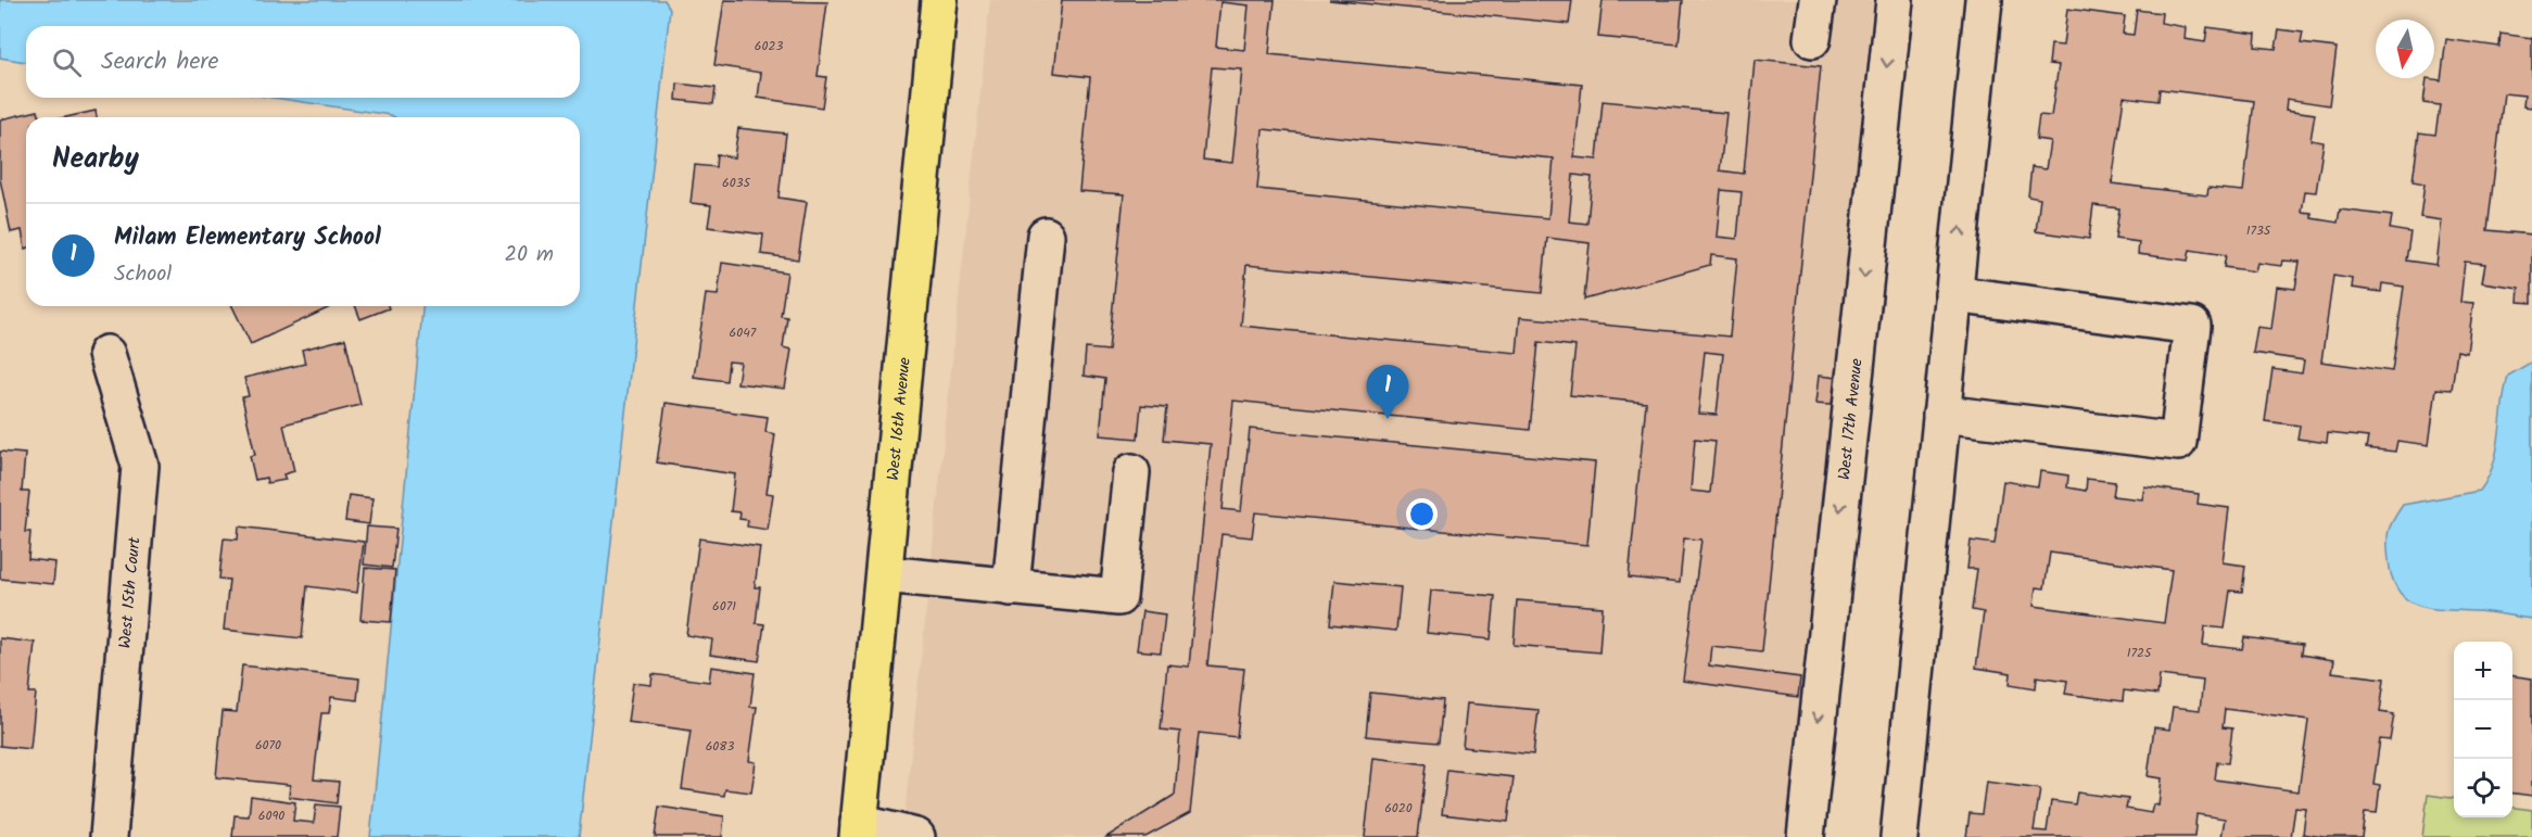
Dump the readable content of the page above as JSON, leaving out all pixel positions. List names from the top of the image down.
{
  "streets": {
    "main road": ["West 16th Avenue"],
    "street": ["West 17th Avenue", "West 15th Court"]
  },
  "house_numbers": [
    "6023",
    "6035",
    "1735",
    "6047",
    "6071",
    "1725",
    "6070",
    "6083",
    "6020",
    "6090"
  ],
  "north": "bottom",
  "page": {
    "search": "Search here",
    "heading": "Nearby",
    "list": [
      {
        "mark": "1",
        "name": "Milam Elementary School",
        "note": "School",
        "value": "20 m"
      }
    ],
    "pins": "1",
    "map_buttons": ["+", "−"]
  }
}
